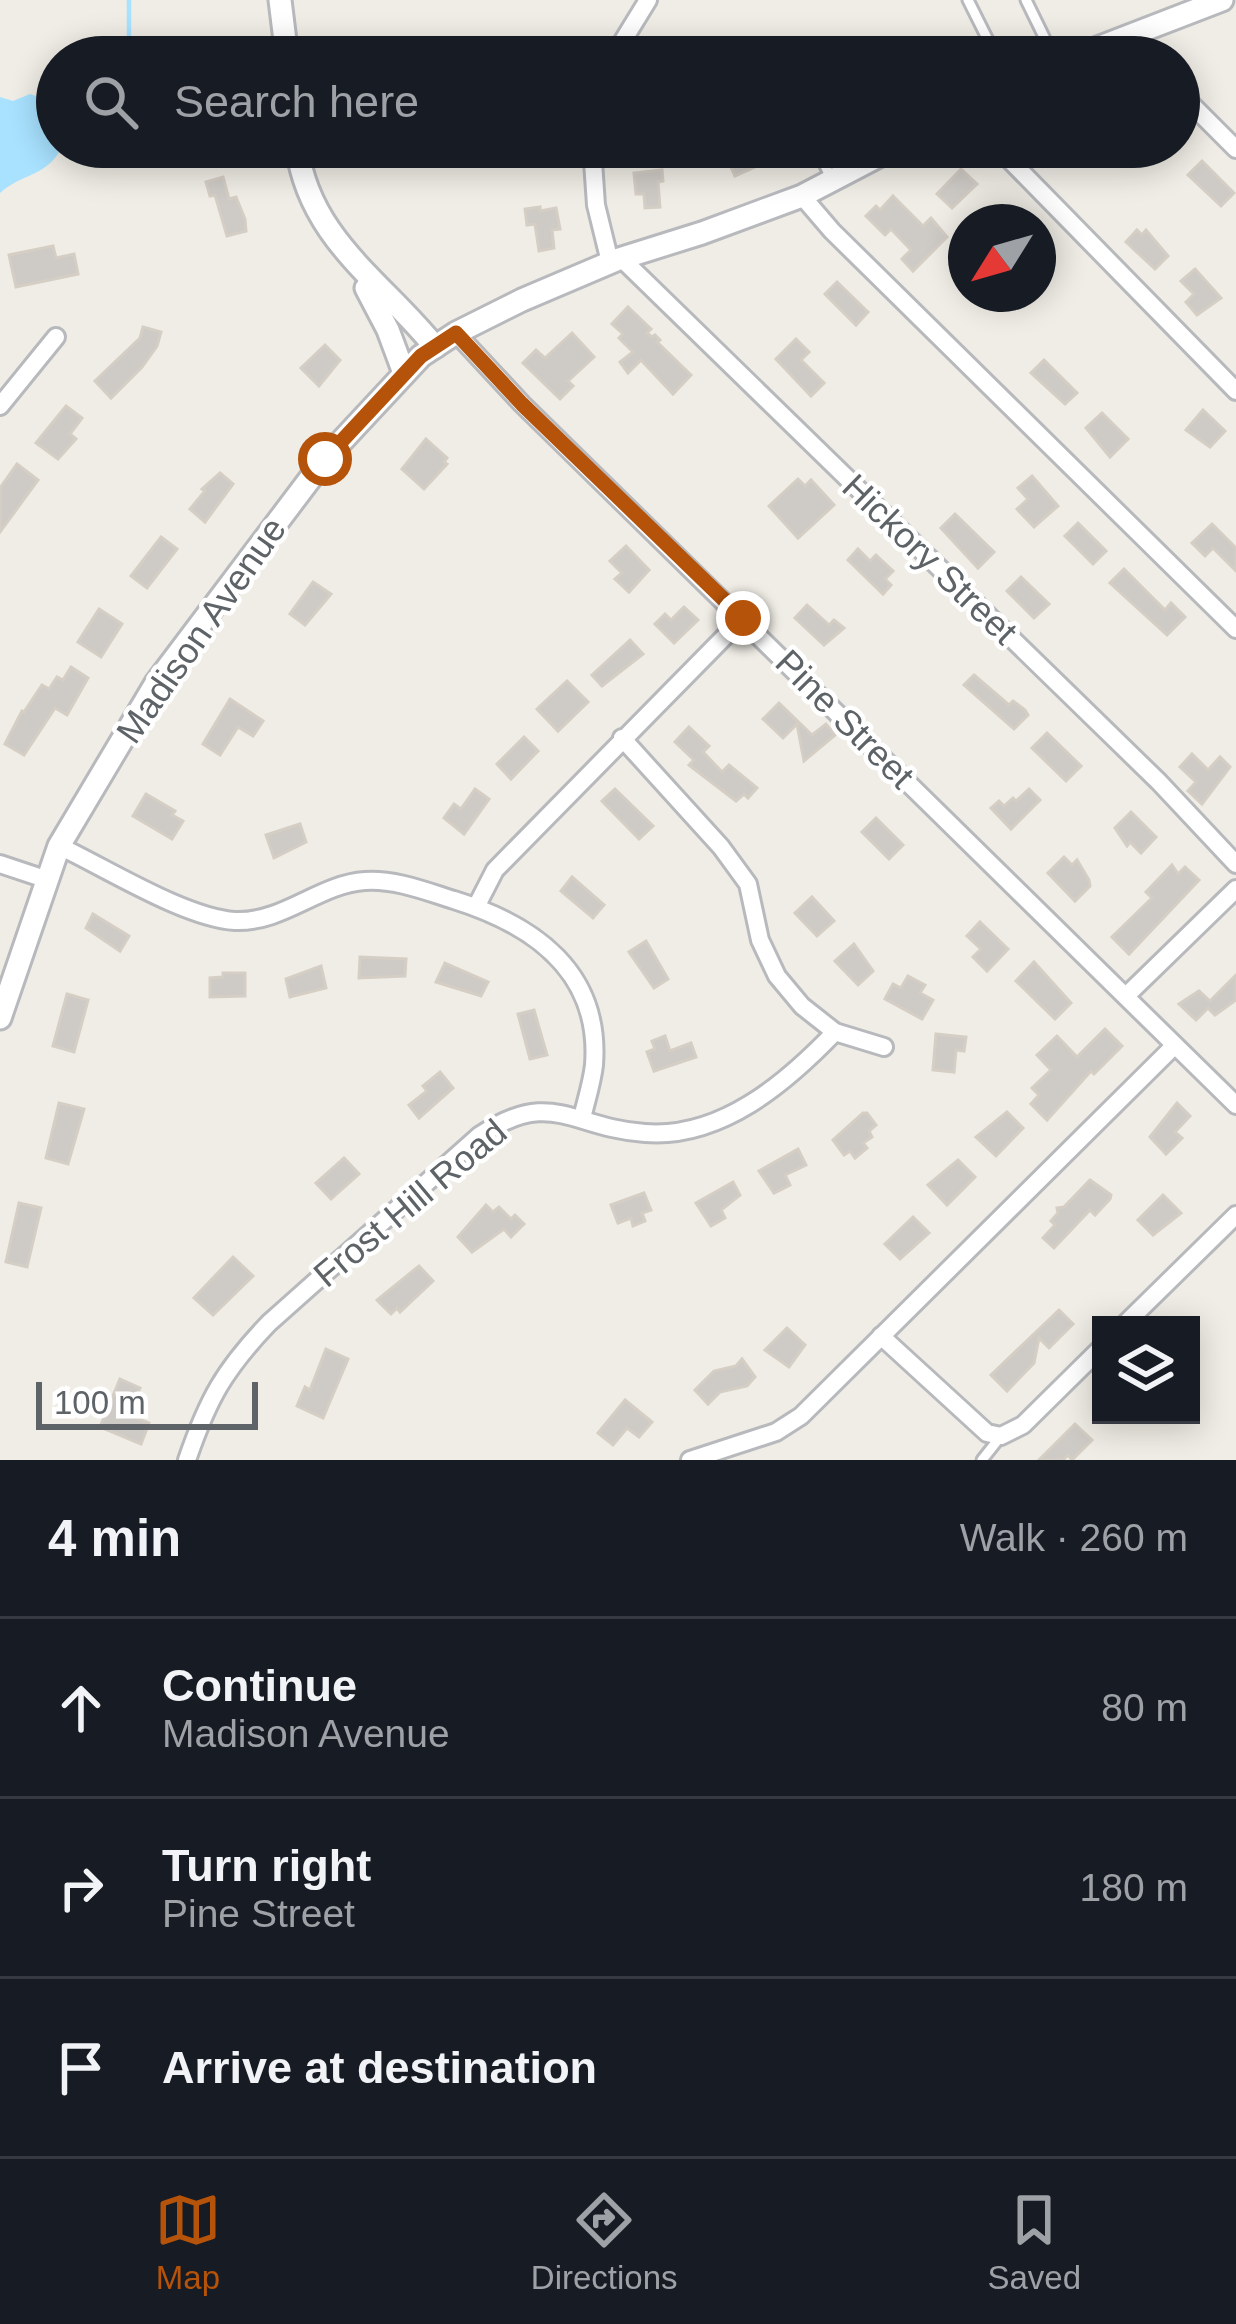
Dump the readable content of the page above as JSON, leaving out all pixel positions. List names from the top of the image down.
{
  "streets": {
    "street": [
      "Hickory Street",
      "Madison Avenue",
      "Pine Street",
      "Frost Hill Road"
    ]
  },
  "crossings": [
    ["Hickory Street", "Madison Avenue"],
    ["Madison Avenue", "Pine Street"]
  ],
  "scale_bar": "100 m",
  "north": "bottom left",
  "page": {
    "search": "Search here",
    "scale": "100 m",
    "heading": ["4 min", "Walk · 260 m"],
    "list": [
      ["Continue", "Madison Avenue", "80 m"],
      ["Turn right", "Pine Street", "180 m"],
      "Arrive at destination"
    ],
    "nav": ["Map", "Directions", "Saved"]
  }
}
